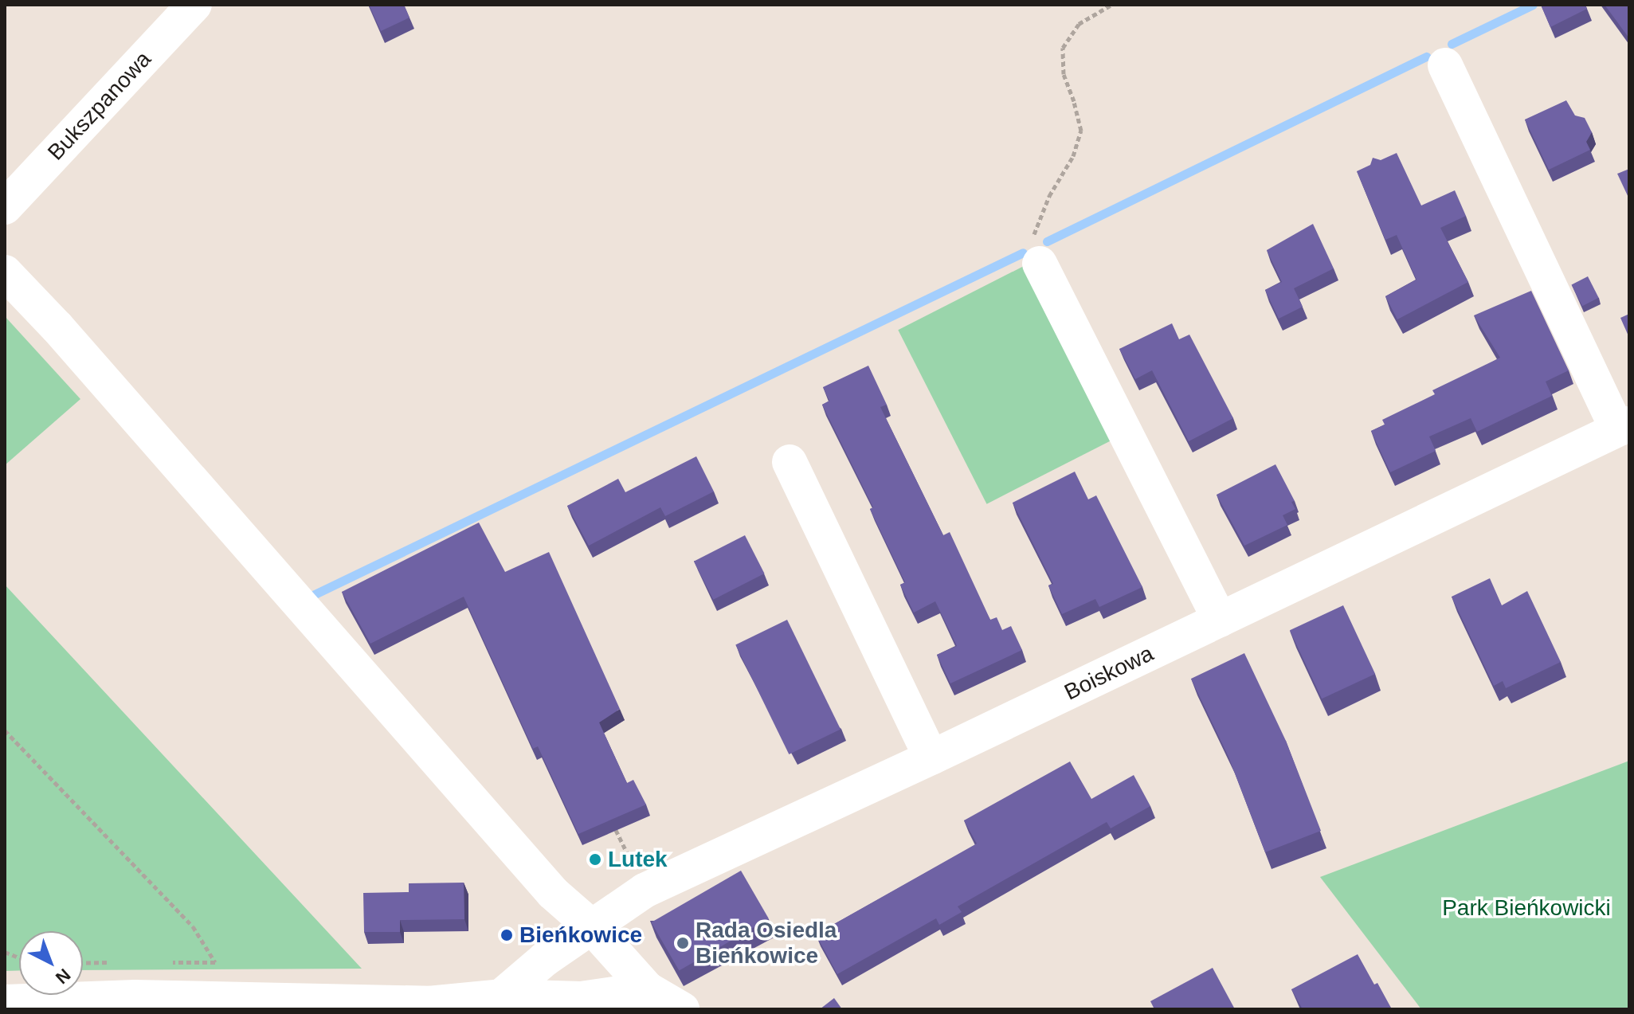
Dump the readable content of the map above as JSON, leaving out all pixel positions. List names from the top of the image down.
{
  "streets": {
    "street": ["Bukszpanowa", "Boiskowa"]
  },
  "parks": ["Park Bieńkowicki"],
  "places": ["Lutek", "Bieńkowice", "Rada Osiedla Bieńkowice"],
  "north": "bottom right"
}
